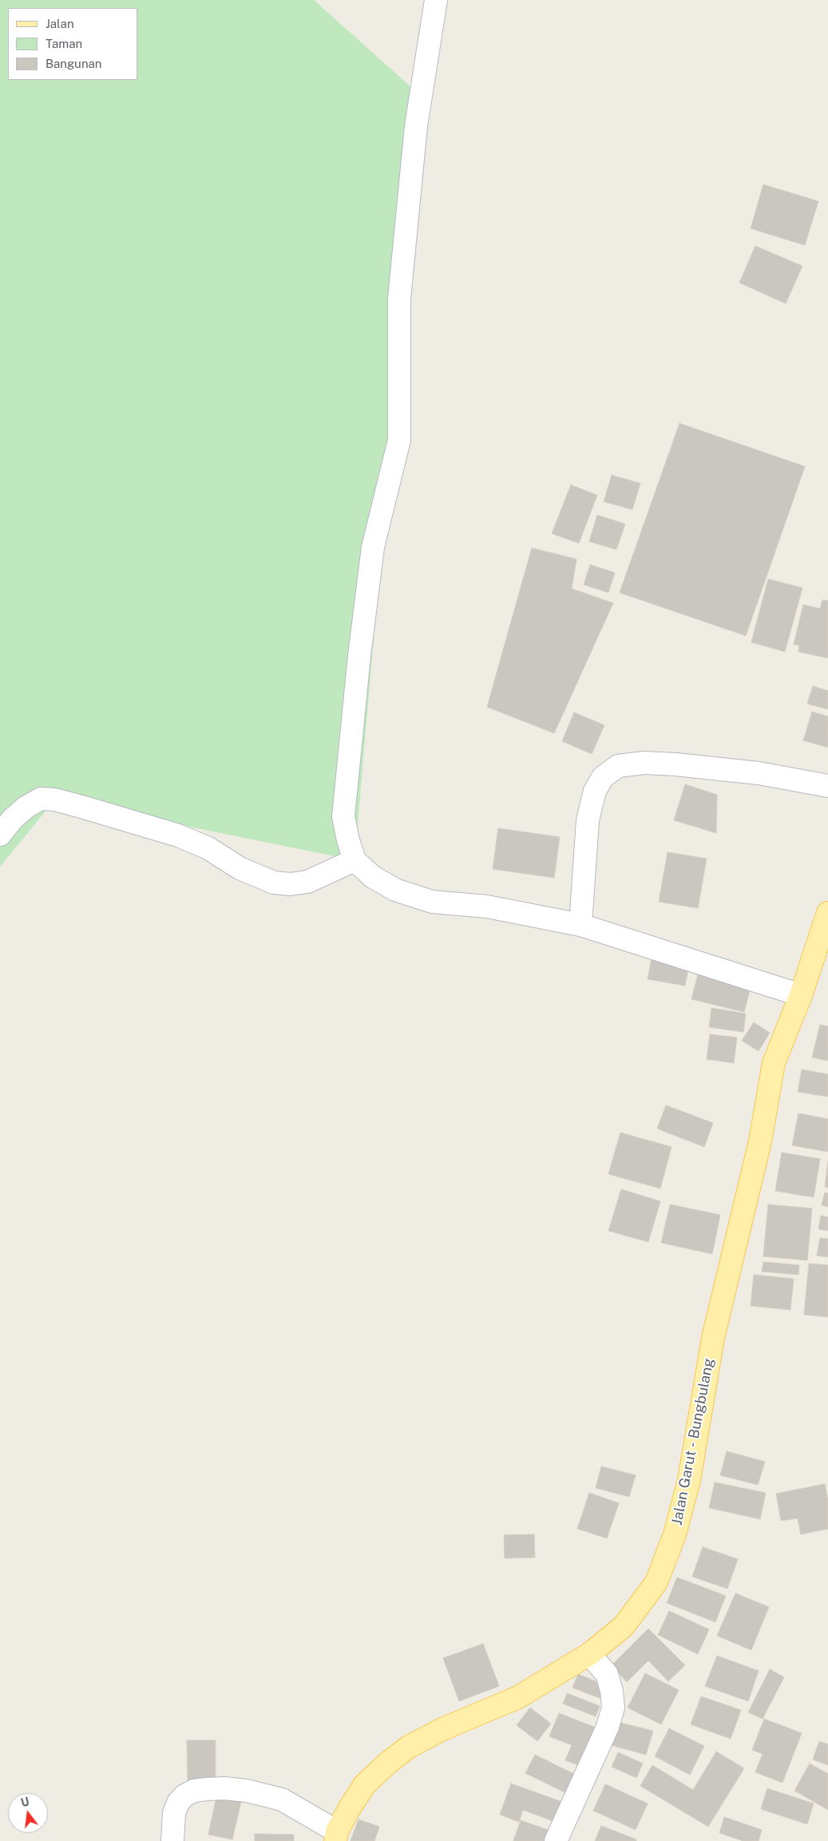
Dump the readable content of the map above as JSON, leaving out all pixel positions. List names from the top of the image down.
{
  "streets": {
    "main road": ["Jalan Garut - Bungbulang"]
  },
  "legend": ["Jalan", "Taman", "Bangunan"],
  "north": "top"
}
